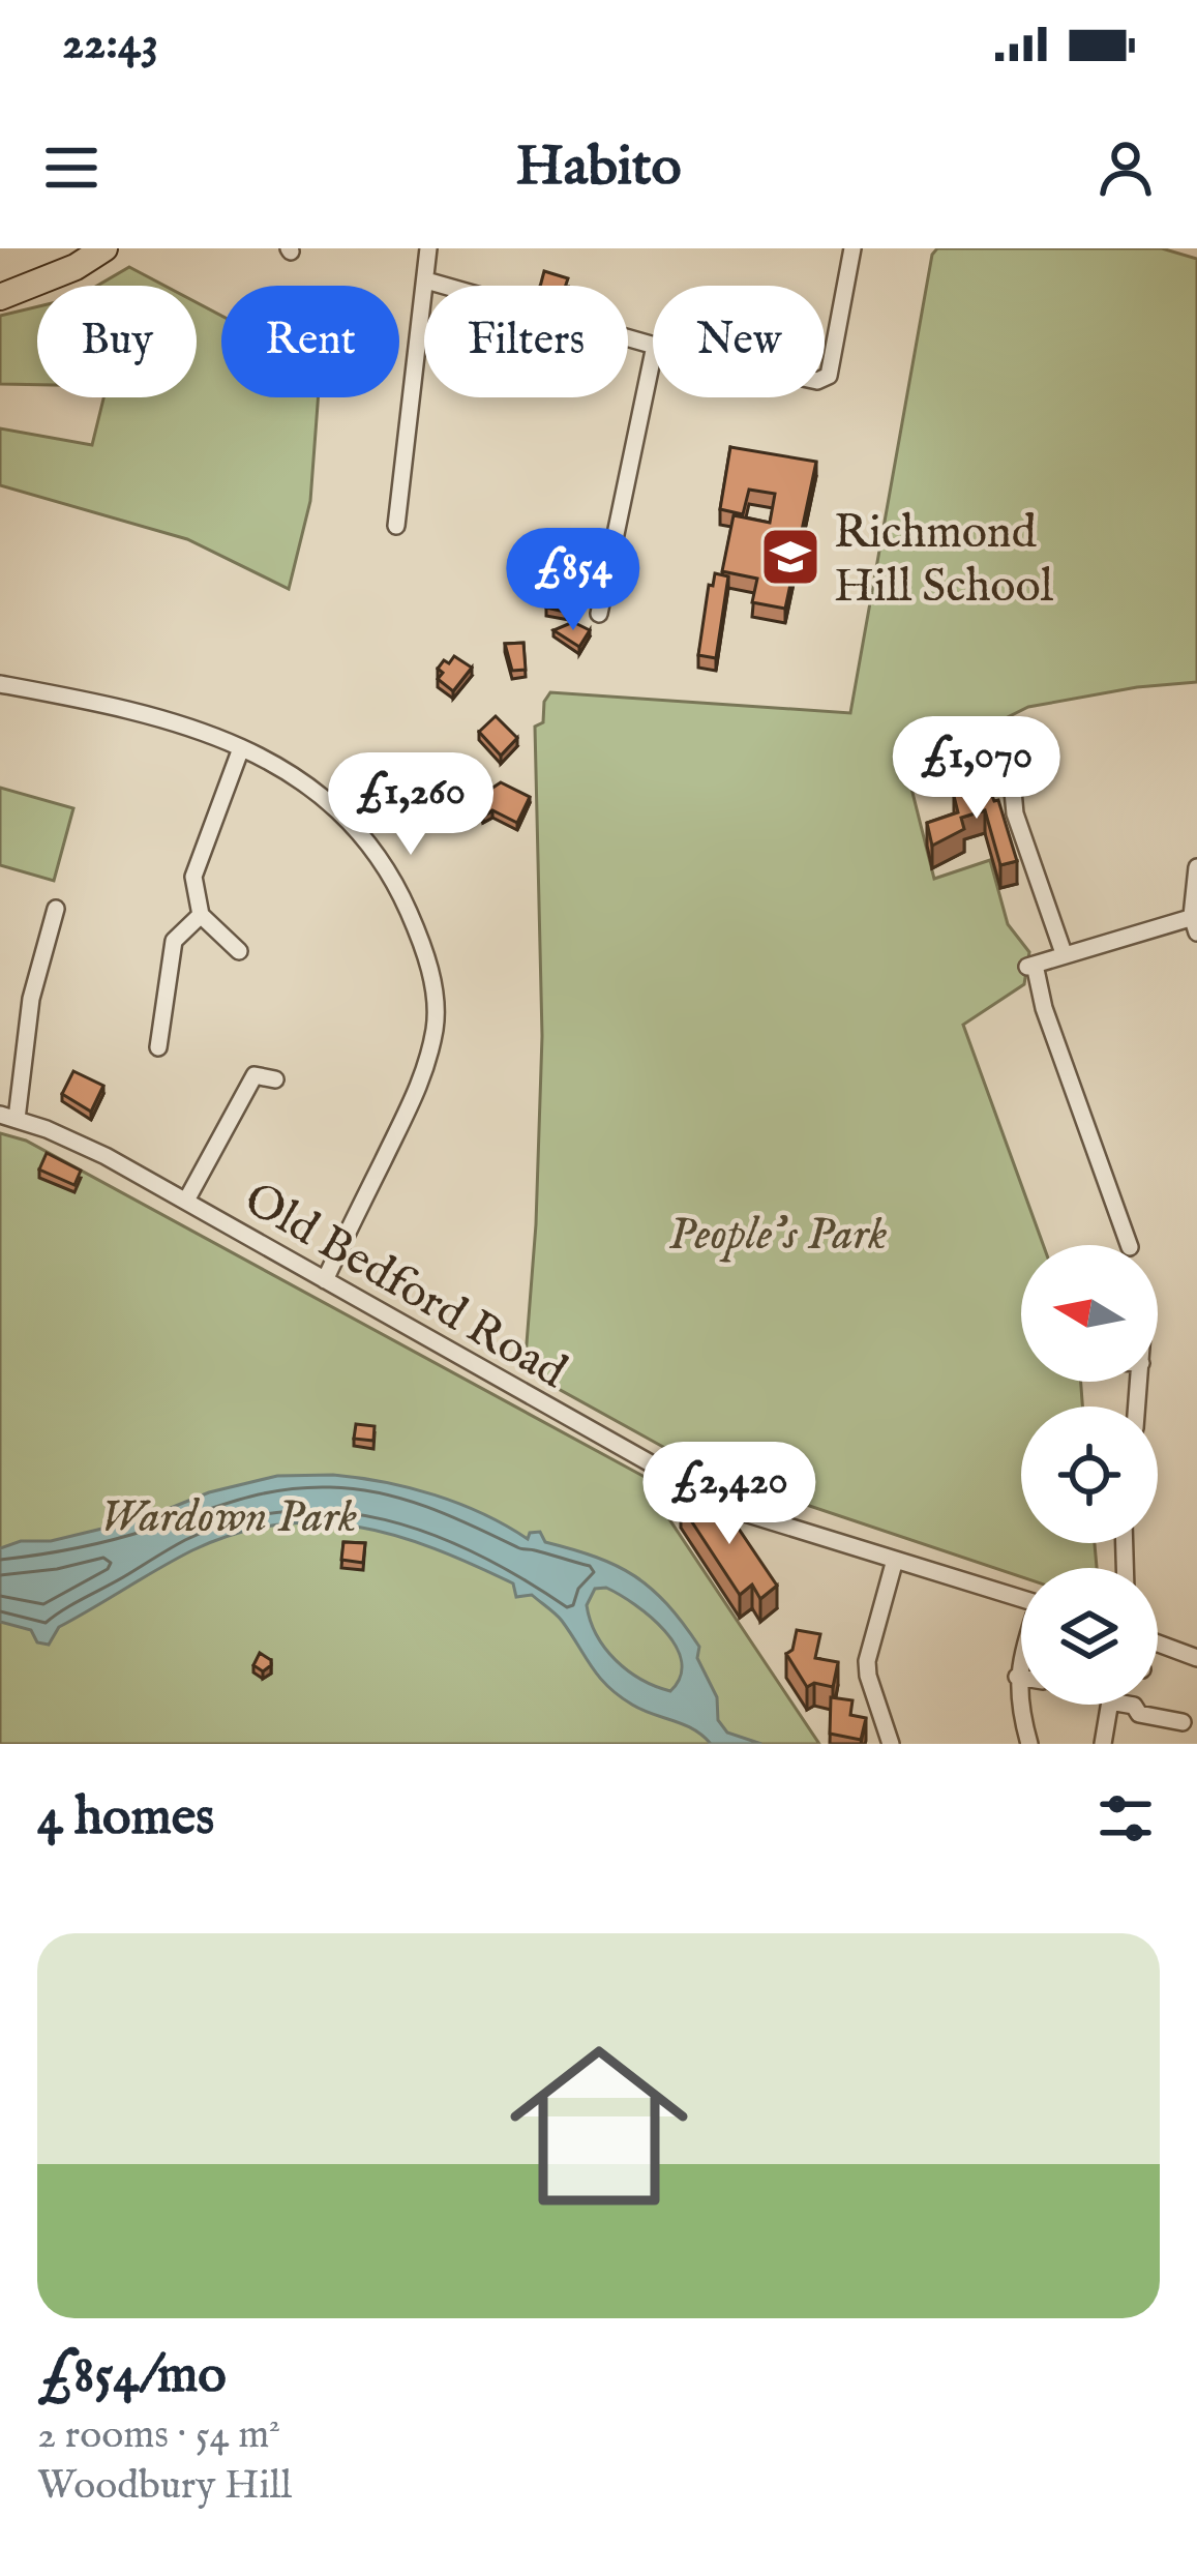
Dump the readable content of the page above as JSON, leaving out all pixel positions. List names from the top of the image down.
{
  "streets": {
    "street": ["Old Bedford Road"]
  },
  "parks": ["People's Park", "Wardown Park"],
  "places": {
    "school or university": ["Richmond Hill School"]
  },
  "north": "left",
  "page": {
    "status": "22:43",
    "header": "Habito",
    "chip": [
      "Buy",
      "Rent",
      "Filters",
      "New"
    ],
    "price": [
      "£854",
      "£1,070",
      "£1,260",
      "£2,420"
    ],
    "heading": "4 homes",
    "list": [
      {
        "name": "£854/mo",
        "note": "2 rooms · 54 m² · Woodbury Hill"
      }
    ]
  }
}
